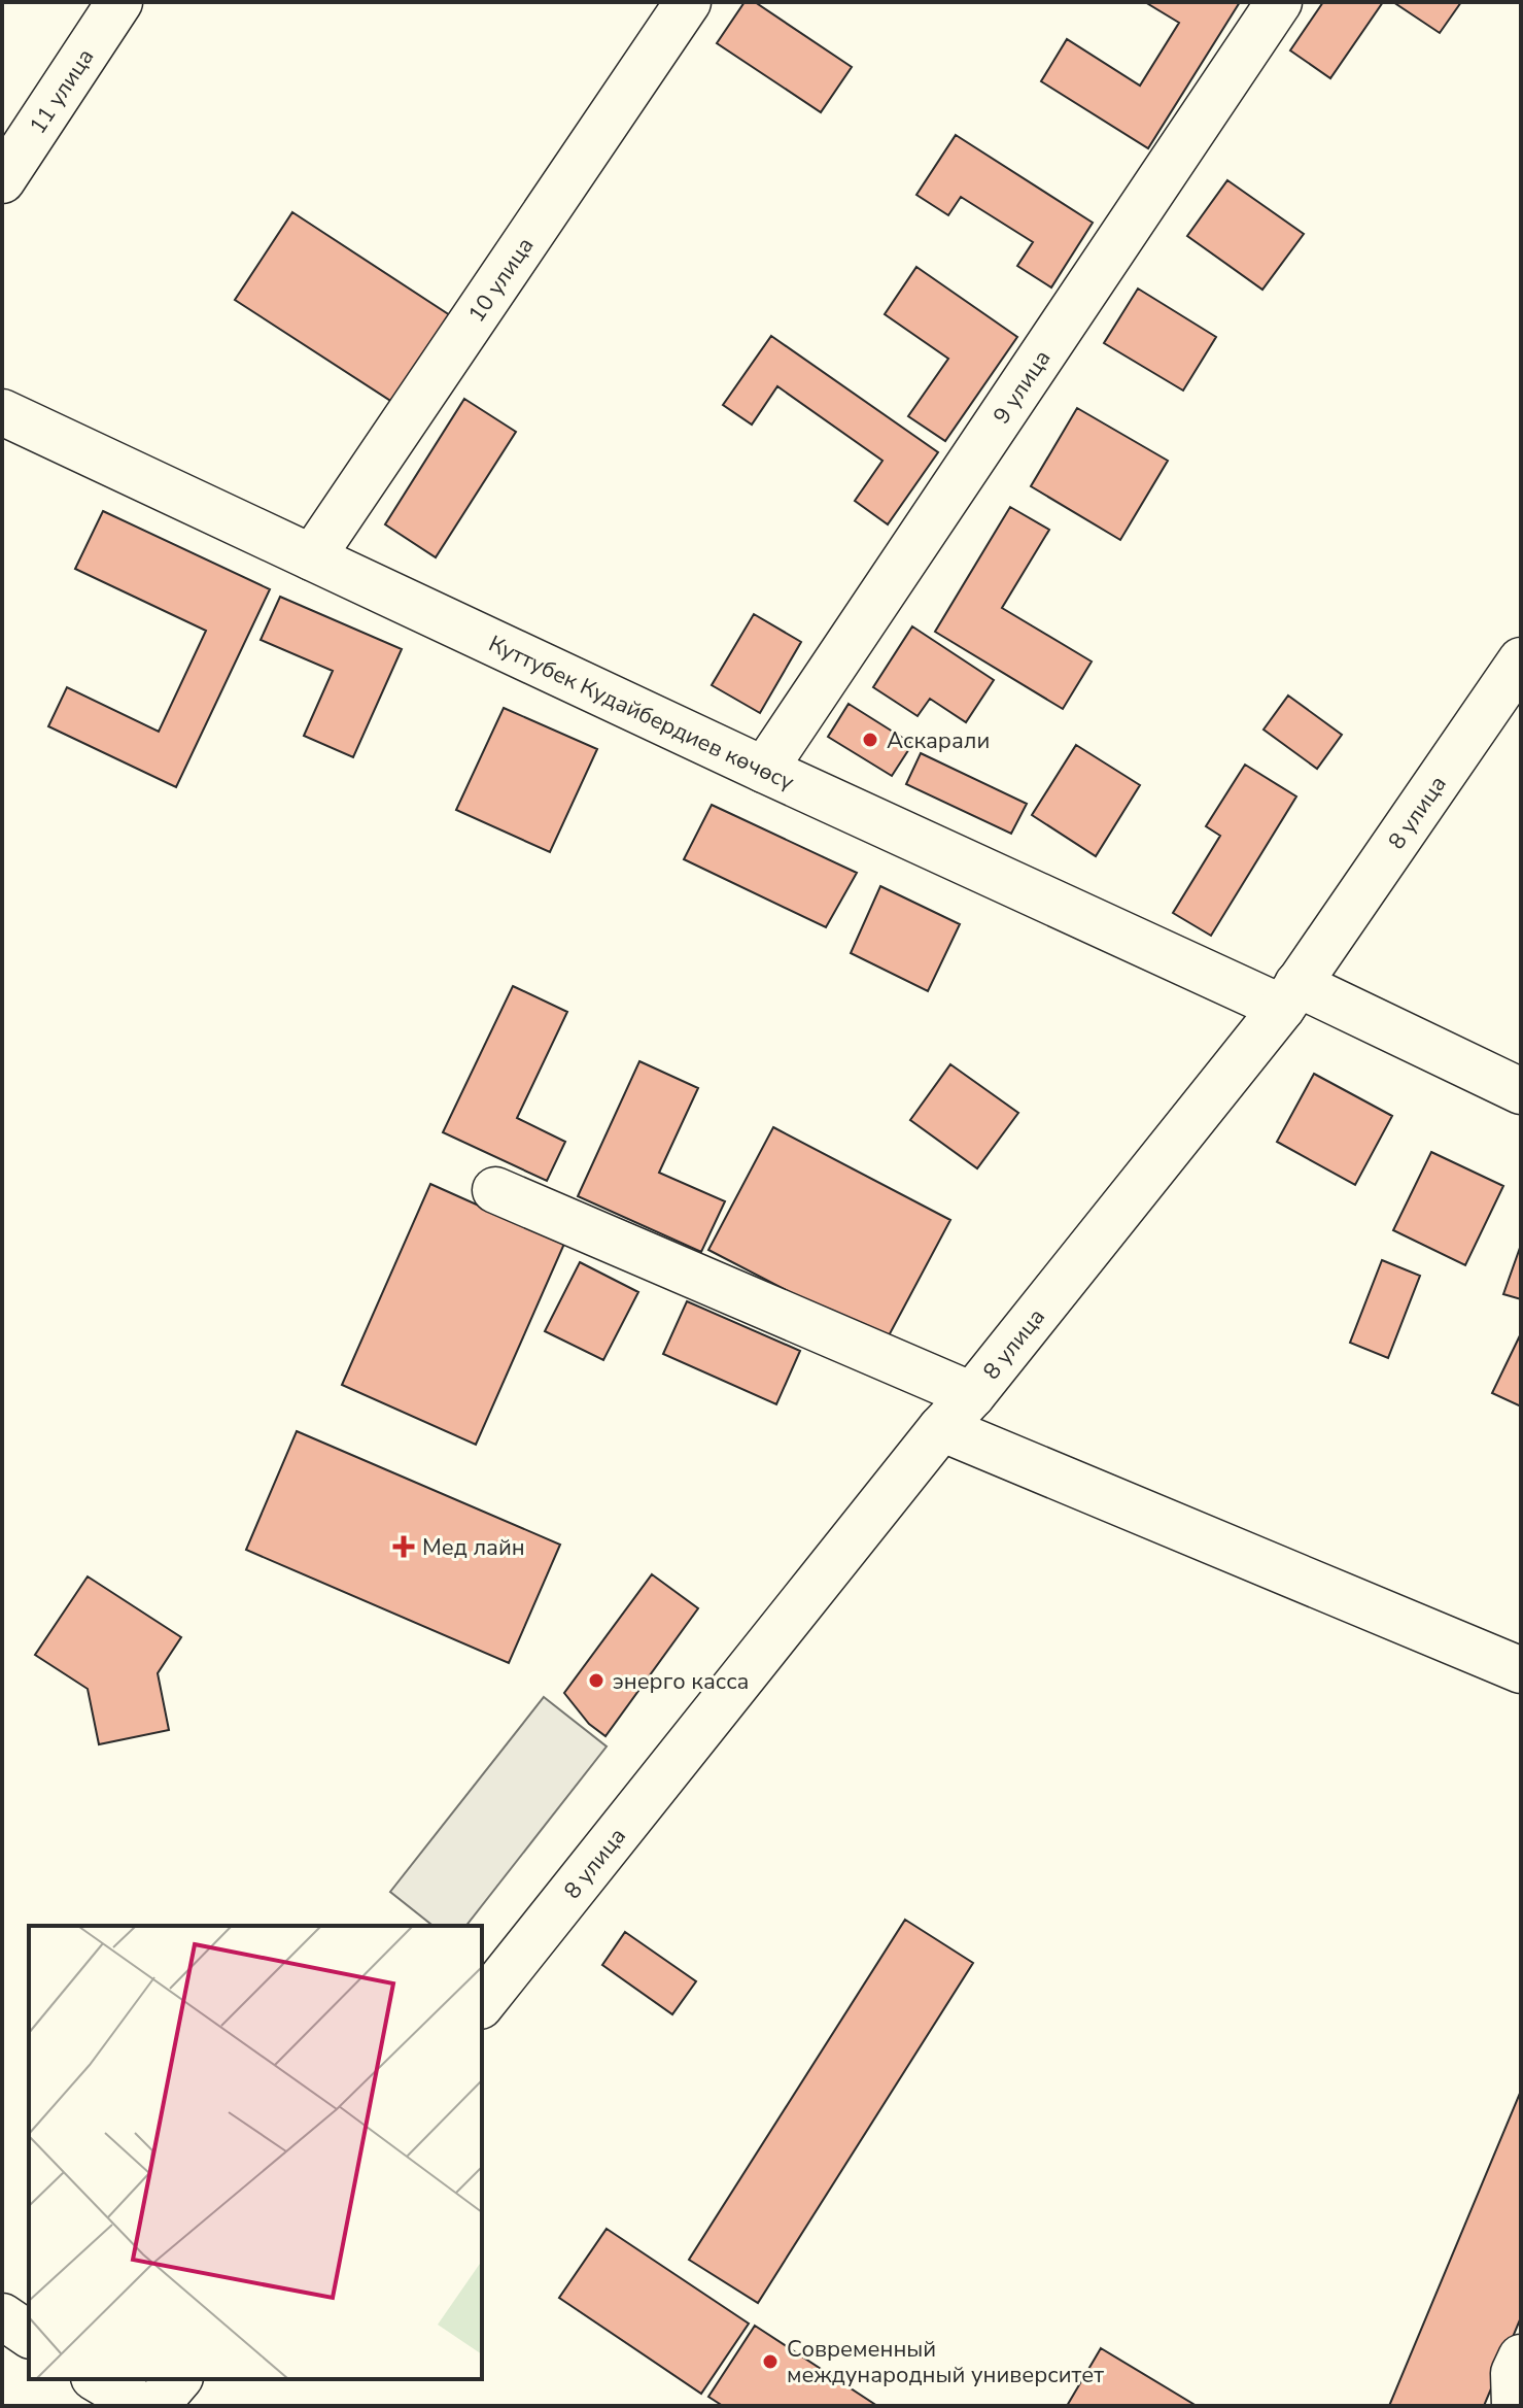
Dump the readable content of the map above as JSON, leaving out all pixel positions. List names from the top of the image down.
{
  "streets": {
    "main road": [
      "11 улица",
      "10 улица",
      "9 улица",
      "Куттубек Кудайбердиев көчөсү",
      "8 улица"
    ]
  },
  "crossings": [
    ["10 улица", "Куттубек Кудайбердиев көчөсү"],
    ["9 улица", "Куттубек Кудайбердиев көчөсү"],
    ["Куттубек Кудайбердиев көчөсү", "8 улица"]
  ],
  "places": {
    "other": ["Аскарали", "энерго касса", "Современный международный университет"],
    "health": ["Мед лайн"]
  }
}
